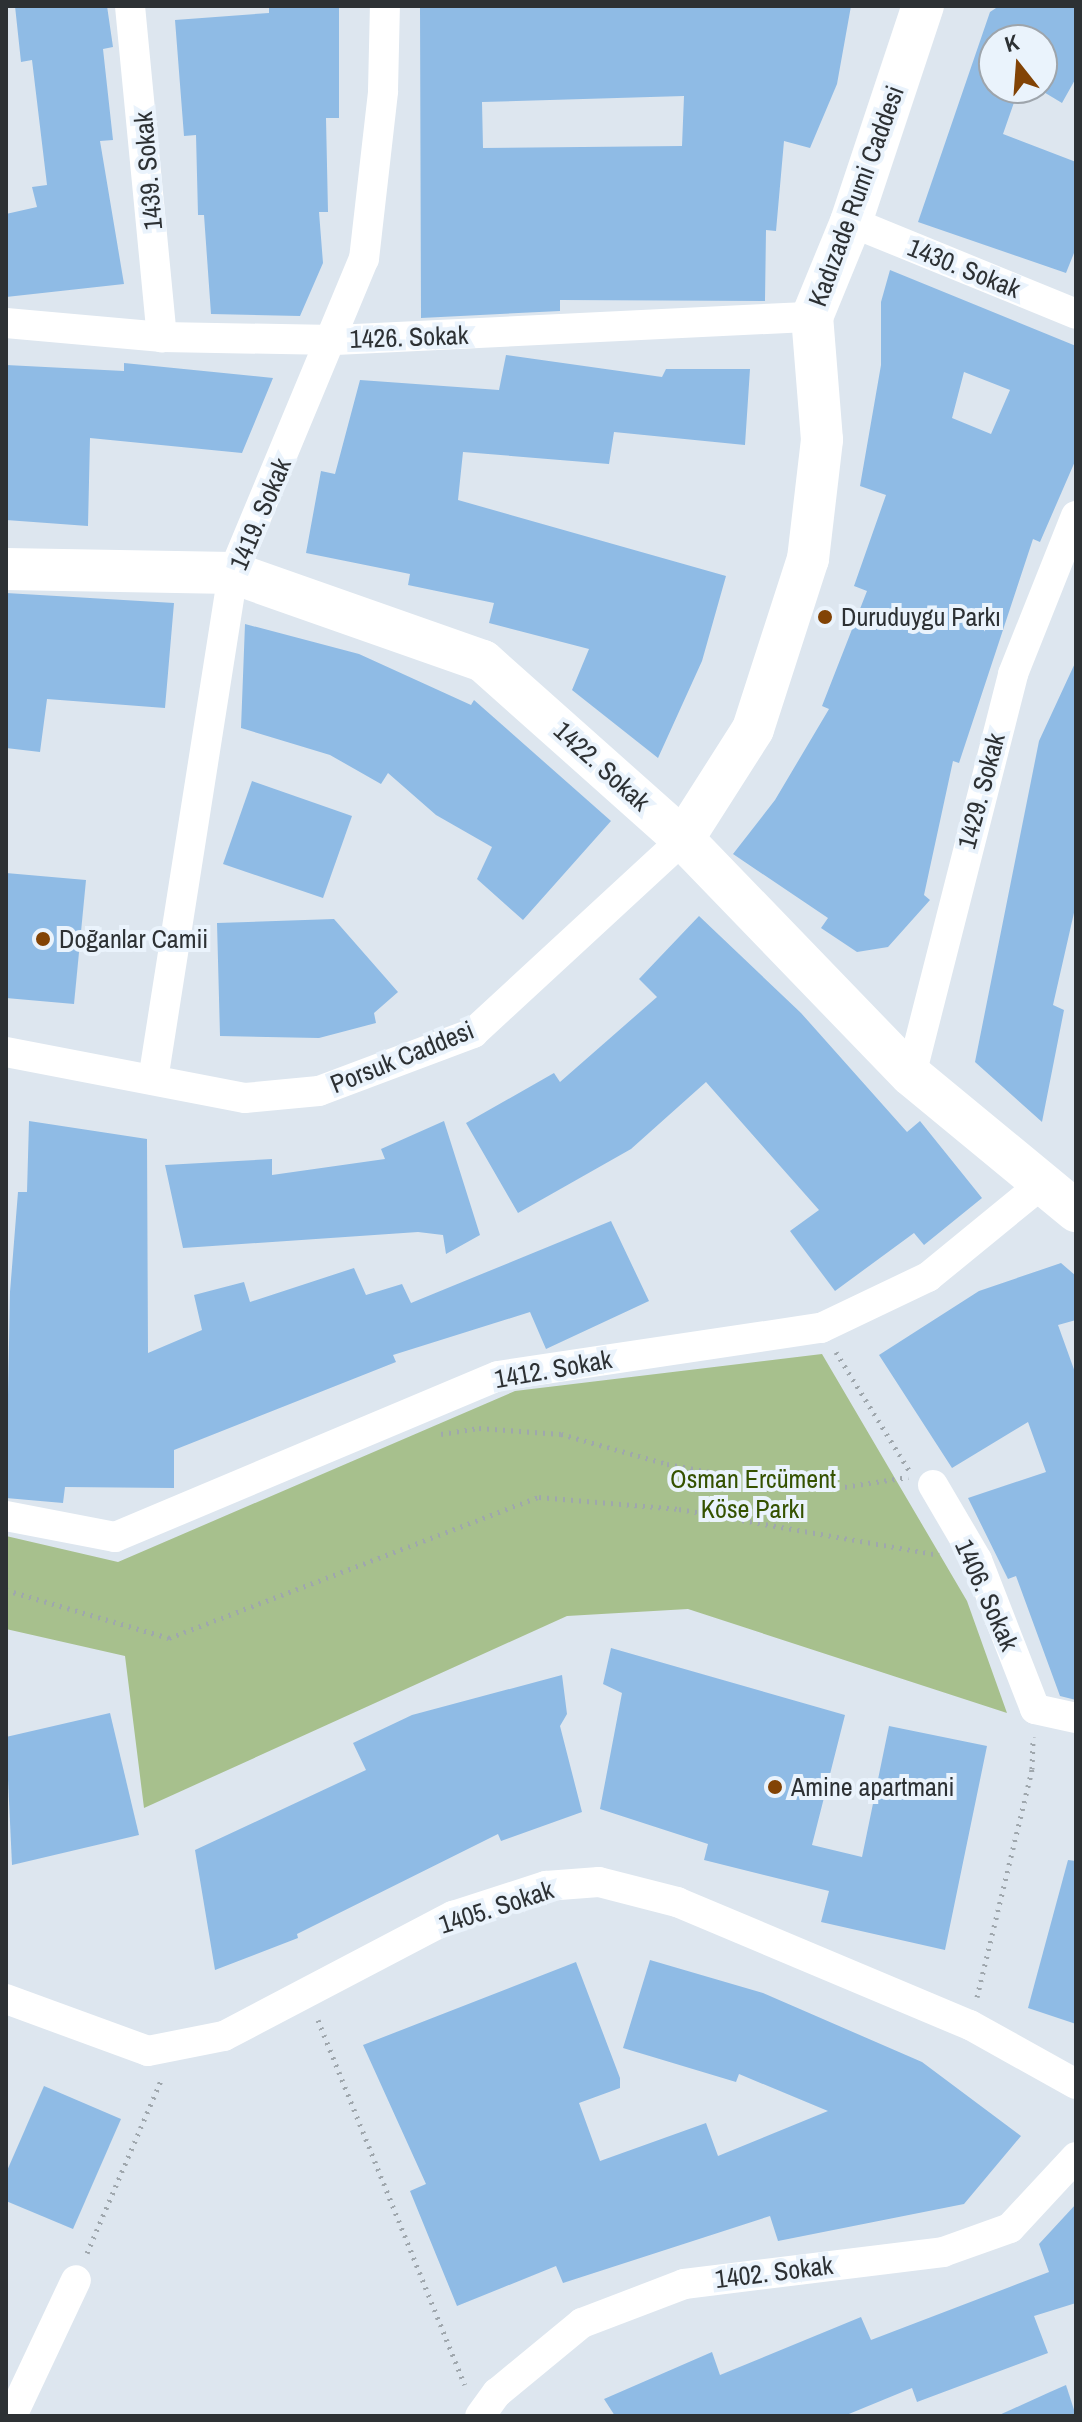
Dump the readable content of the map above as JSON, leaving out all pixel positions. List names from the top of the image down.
{
  "streets": {
    "street": [
      "1439. Sokak",
      "Kadızade Rumi Caddesi",
      "1430. Sokak",
      "1426. Sokak",
      "1419. Sokak",
      "1422. Sokak",
      "1429. Sokak",
      "Porsuk Caddesi",
      "1412. Sokak",
      "1406. Sokak",
      "1405. Sokak",
      "1402. Sokak"
    ]
  },
  "crossings": [
    ["1439. Sokak", "1426. Sokak"],
    ["Kadızade Rumi Caddesi", "1430. Sokak"],
    ["Kadızade Rumi Caddesi", "1426. Sokak"],
    ["Kadızade Rumi Caddesi", "1422. Sokak"],
    ["Kadızade Rumi Caddesi", "Porsuk Caddesi"],
    ["1426. Sokak", "1419. Sokak"],
    ["1419. Sokak", "1422. Sokak"],
    ["1419. Sokak", "Porsuk Caddesi"],
    ["1422. Sokak", "1429. Sokak"],
    ["1422. Sokak", "Porsuk Caddesi"],
    ["1422. Sokak", "1412. Sokak"]
  ],
  "parks": ["Osman Ercüment Köse Parkı"],
  "places": ["Duruduygu Parkı", "Doğanlar Camii", "Amine apartmani"],
  "north": "top"
}
